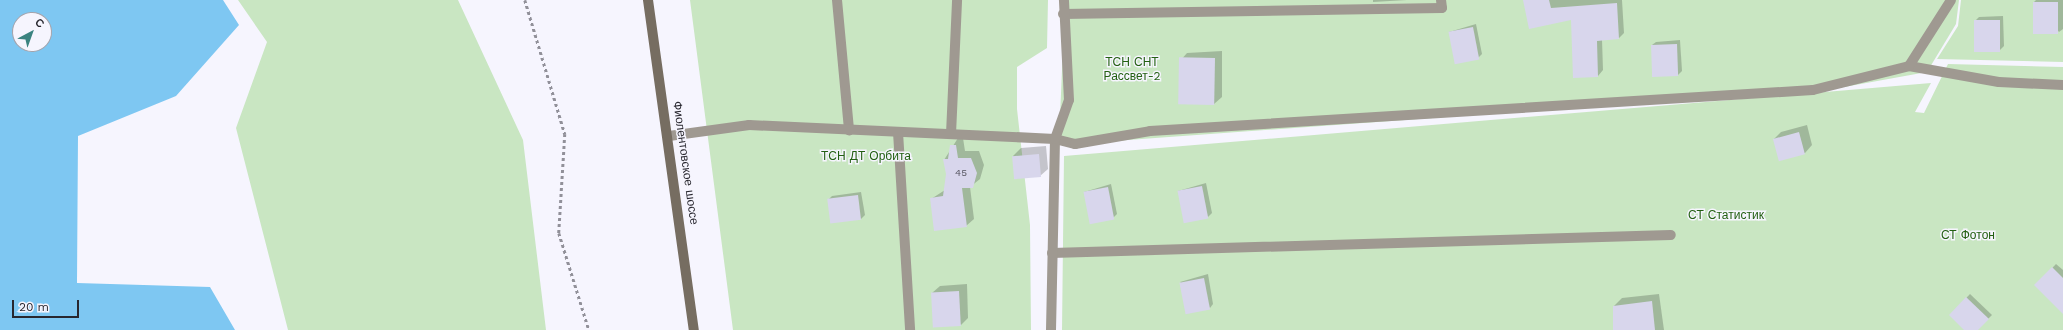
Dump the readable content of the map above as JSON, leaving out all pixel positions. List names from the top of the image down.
{
  "streets": {
    "main road": ["Фиолентовское шоссе"]
  },
  "parks": [
    "ТСН СНТ Рассвет-2",
    "ТСН ДТ Орбита",
    "СТ Статистик",
    "СТ Фотон"
  ],
  "house_numbers": ["45"],
  "scale_bar": "20 m",
  "north": "top right"
}
